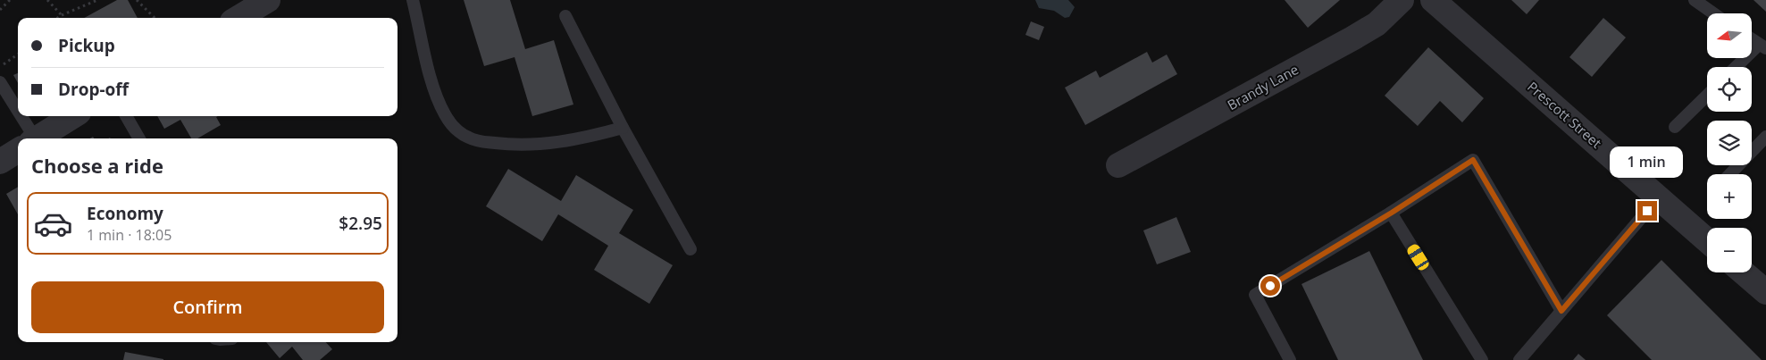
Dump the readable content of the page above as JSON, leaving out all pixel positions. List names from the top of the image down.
{
  "streets": {
    "street": ["Brandy Lane", "Prescott Street"]
  },
  "north": "left",
  "page": {
    "map_buttons": ["+", "−"],
    "banner": ["Pickup", "Drop-off"],
    "heading": "Choose a ride",
    "bubble": "1 min",
    "list": [
      {
        "name": "Economy",
        "note": "1 min · 18:05",
        "value": "$2.95"
      }
    ],
    "buttons": "Confirm"
  }
}
